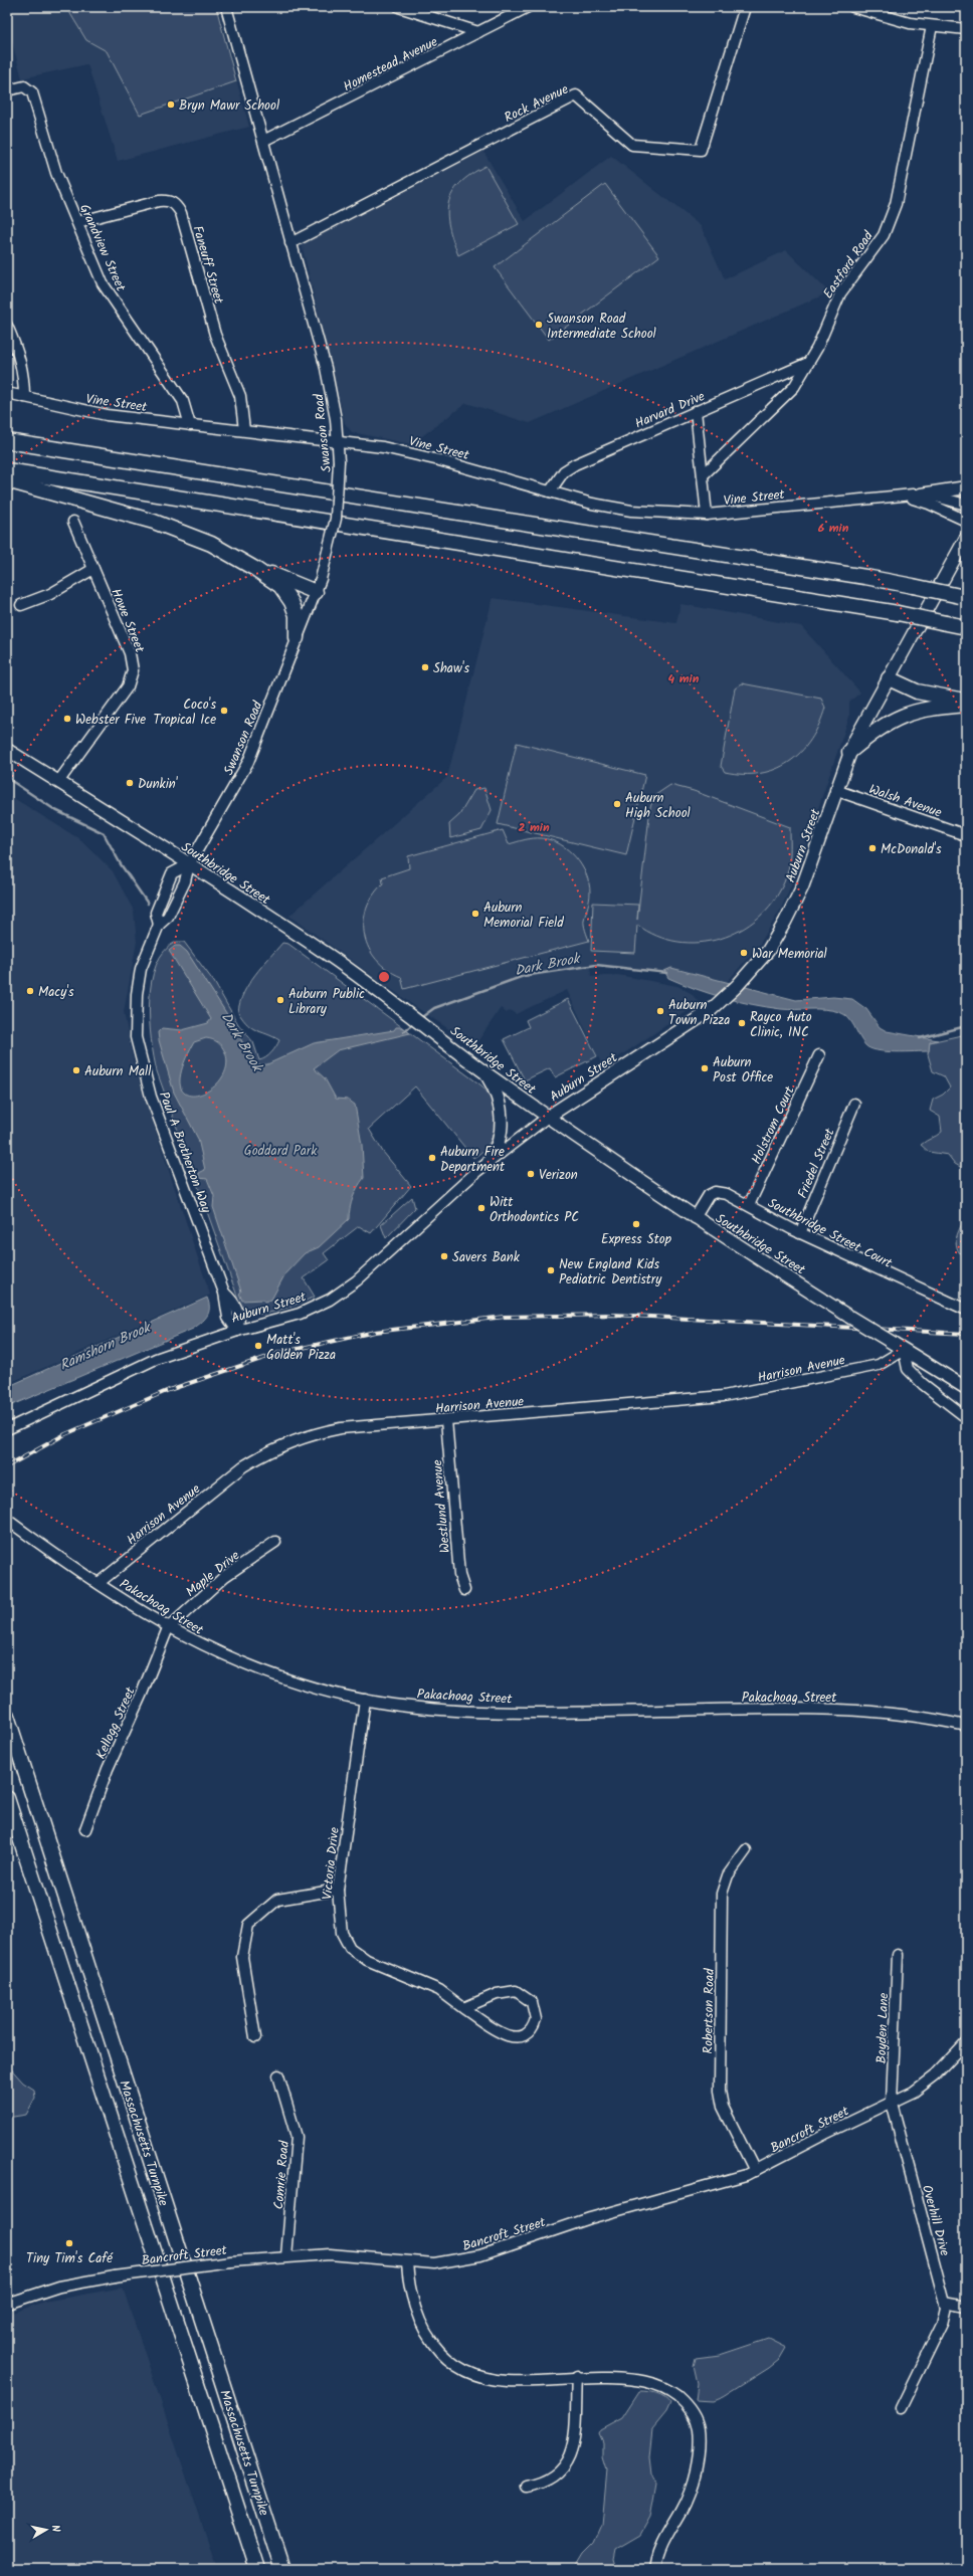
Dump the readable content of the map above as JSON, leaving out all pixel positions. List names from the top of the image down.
{
  "streets": {
    "highway": ["Massachusetts Turnpike"],
    "main road": ["Auburn Street", "Southbridge Street"],
    "street": [
      "Homestead Avenue",
      "Rock Avenue",
      "Grandview Street",
      "Faneuff Street",
      "Eastford Road",
      "Vine Street",
      "Harvard Drive",
      "Swanson Road",
      "Howe Street",
      "Walsh Avenue",
      "Holstrom Court",
      "Paul A Brotherton Way",
      "Friedel Street",
      "Southbridge Street Court",
      "Harrison Avenue",
      "Westlund Avenue",
      "Maple Drive",
      "Pakachoag Street",
      "Kellogg Street",
      "Victoria Drive",
      "Robertson Road",
      "Boyden Lane",
      "Bancroft Street",
      "Comrie Road",
      "Overhill Drive"
    ]
  },
  "crossings": [
    ["Homestead Avenue", "Swanson Road"],
    ["Rock Avenue", "Swanson Road"],
    ["Grandview Street", "Faneuff Street"],
    ["Grandview Street", "Vine Street"],
    ["Faneuff Street", "Vine Street"],
    ["Eastford Road", "Harvard Drive"],
    ["Vine Street", "Harvard Drive"],
    ["Vine Street", "Swanson Road"],
    ["Swanson Road", "Southbridge Street"],
    ["Swanson Road", "Paul A Brotherton Way"],
    ["Howe Street", "Southbridge Street"],
    ["Walsh Avenue", "Auburn Street"],
    ["Auburn Street", "Southbridge Street"],
    ["Auburn Street", "Paul A Brotherton Way"],
    ["Southbridge Street", "Paul A Brotherton Way"],
    ["Southbridge Street", "Southbridge Street Court"],
    ["Southbridge Street", "Harrison Avenue"],
    ["Holstrom Court", "Southbridge Street Court"],
    ["Friedel Street", "Southbridge Street Court"],
    ["Harrison Avenue", "Westlund Avenue"],
    ["Harrison Avenue", "Pakachoag Street"],
    ["Maple Drive", "Pakachoag Street"],
    ["Maple Drive", "Kellogg Street"],
    ["Pakachoag Street", "Kellogg Street"],
    ["Pakachoag Street", "Victoria Drive"],
    ["Robertson Road", "Bancroft Street"],
    ["Boyden Lane", "Bancroft Street"],
    ["Boyden Lane", "Overhill Drive"],
    ["Bancroft Street", "Comrie Road"],
    ["Bancroft Street", "Overhill Drive"]
  ],
  "water": ["Dark Brook", "Ramshorn Brook"],
  "parks": ["Goddard Park"],
  "places": [
    "Bryn Mawr School",
    "Swanson Road Intermediate School",
    "Shaw's",
    "Coco's Tropical Ice",
    "Webster Five",
    "Dunkin'",
    "Auburn High School",
    "McDonald's",
    "Auburn Memorial Field",
    "War Memorial",
    "Macy's",
    "Auburn Public Library",
    "Auburn Town Pizza",
    "Rayco Auto Clinic, INC",
    "Auburn Post Office",
    "Auburn Mall",
    "Auburn Fire Department",
    "Verizon",
    "Witt Orthodontics PC",
    "Express Stop",
    "Savers Bank",
    "New England Kids Pediatric Dentistry",
    "Matt's Golden Pizza",
    "Tiny Tim's Café"
  ],
  "north": "right",
  "rings": ["6 min", "4 min", "2 min"]
}
